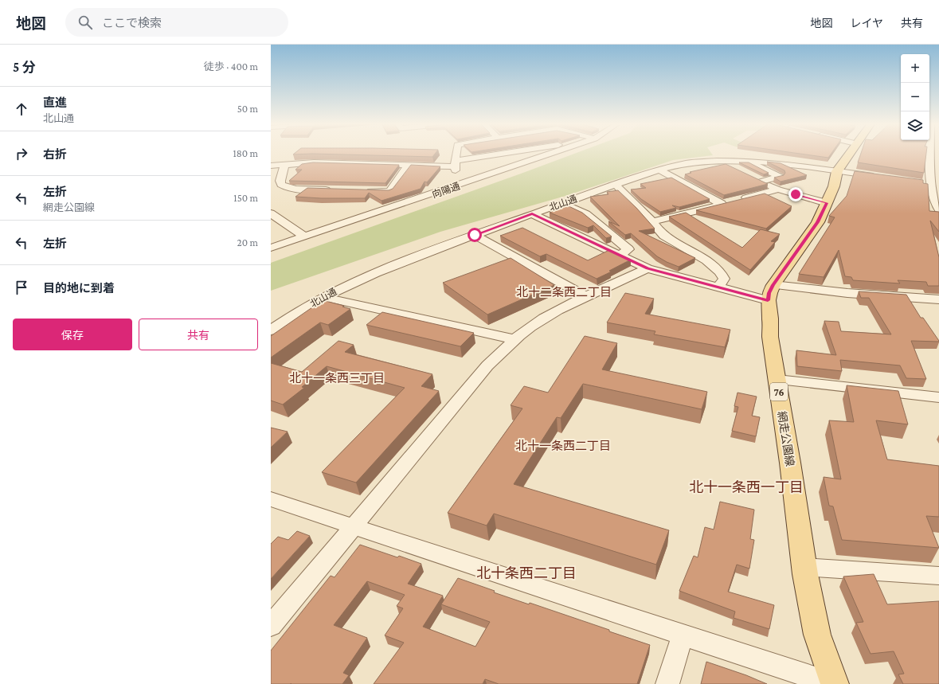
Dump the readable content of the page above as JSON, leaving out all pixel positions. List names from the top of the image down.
{
  "streets": {
    "main road": ["76", "網走公園線"],
    "street": ["向陽通", "北山通"]
  },
  "districts": [
    "北十二条西二丁目",
    "北十一条西三丁目",
    "北十一条西二丁目",
    "北十一条西一丁目",
    "北十条西二丁目"
  ],
  "page": {
    "header": "地図",
    "search": "ここで検索",
    "nav": ["地図", "レイヤ", "共有"],
    "heading": ["5 分", "徒歩 · 400 m"],
    "map_buttons": ["+", "−"],
    "list": [
      ["直進", "北山通", "50 m"],
      ["右折", "180 m"],
      ["左折", "網走公園線", "150 m"],
      ["左折", "20 m"],
      "目的地に到着"
    ],
    "buttons": ["保存", "共有"]
  }
}
